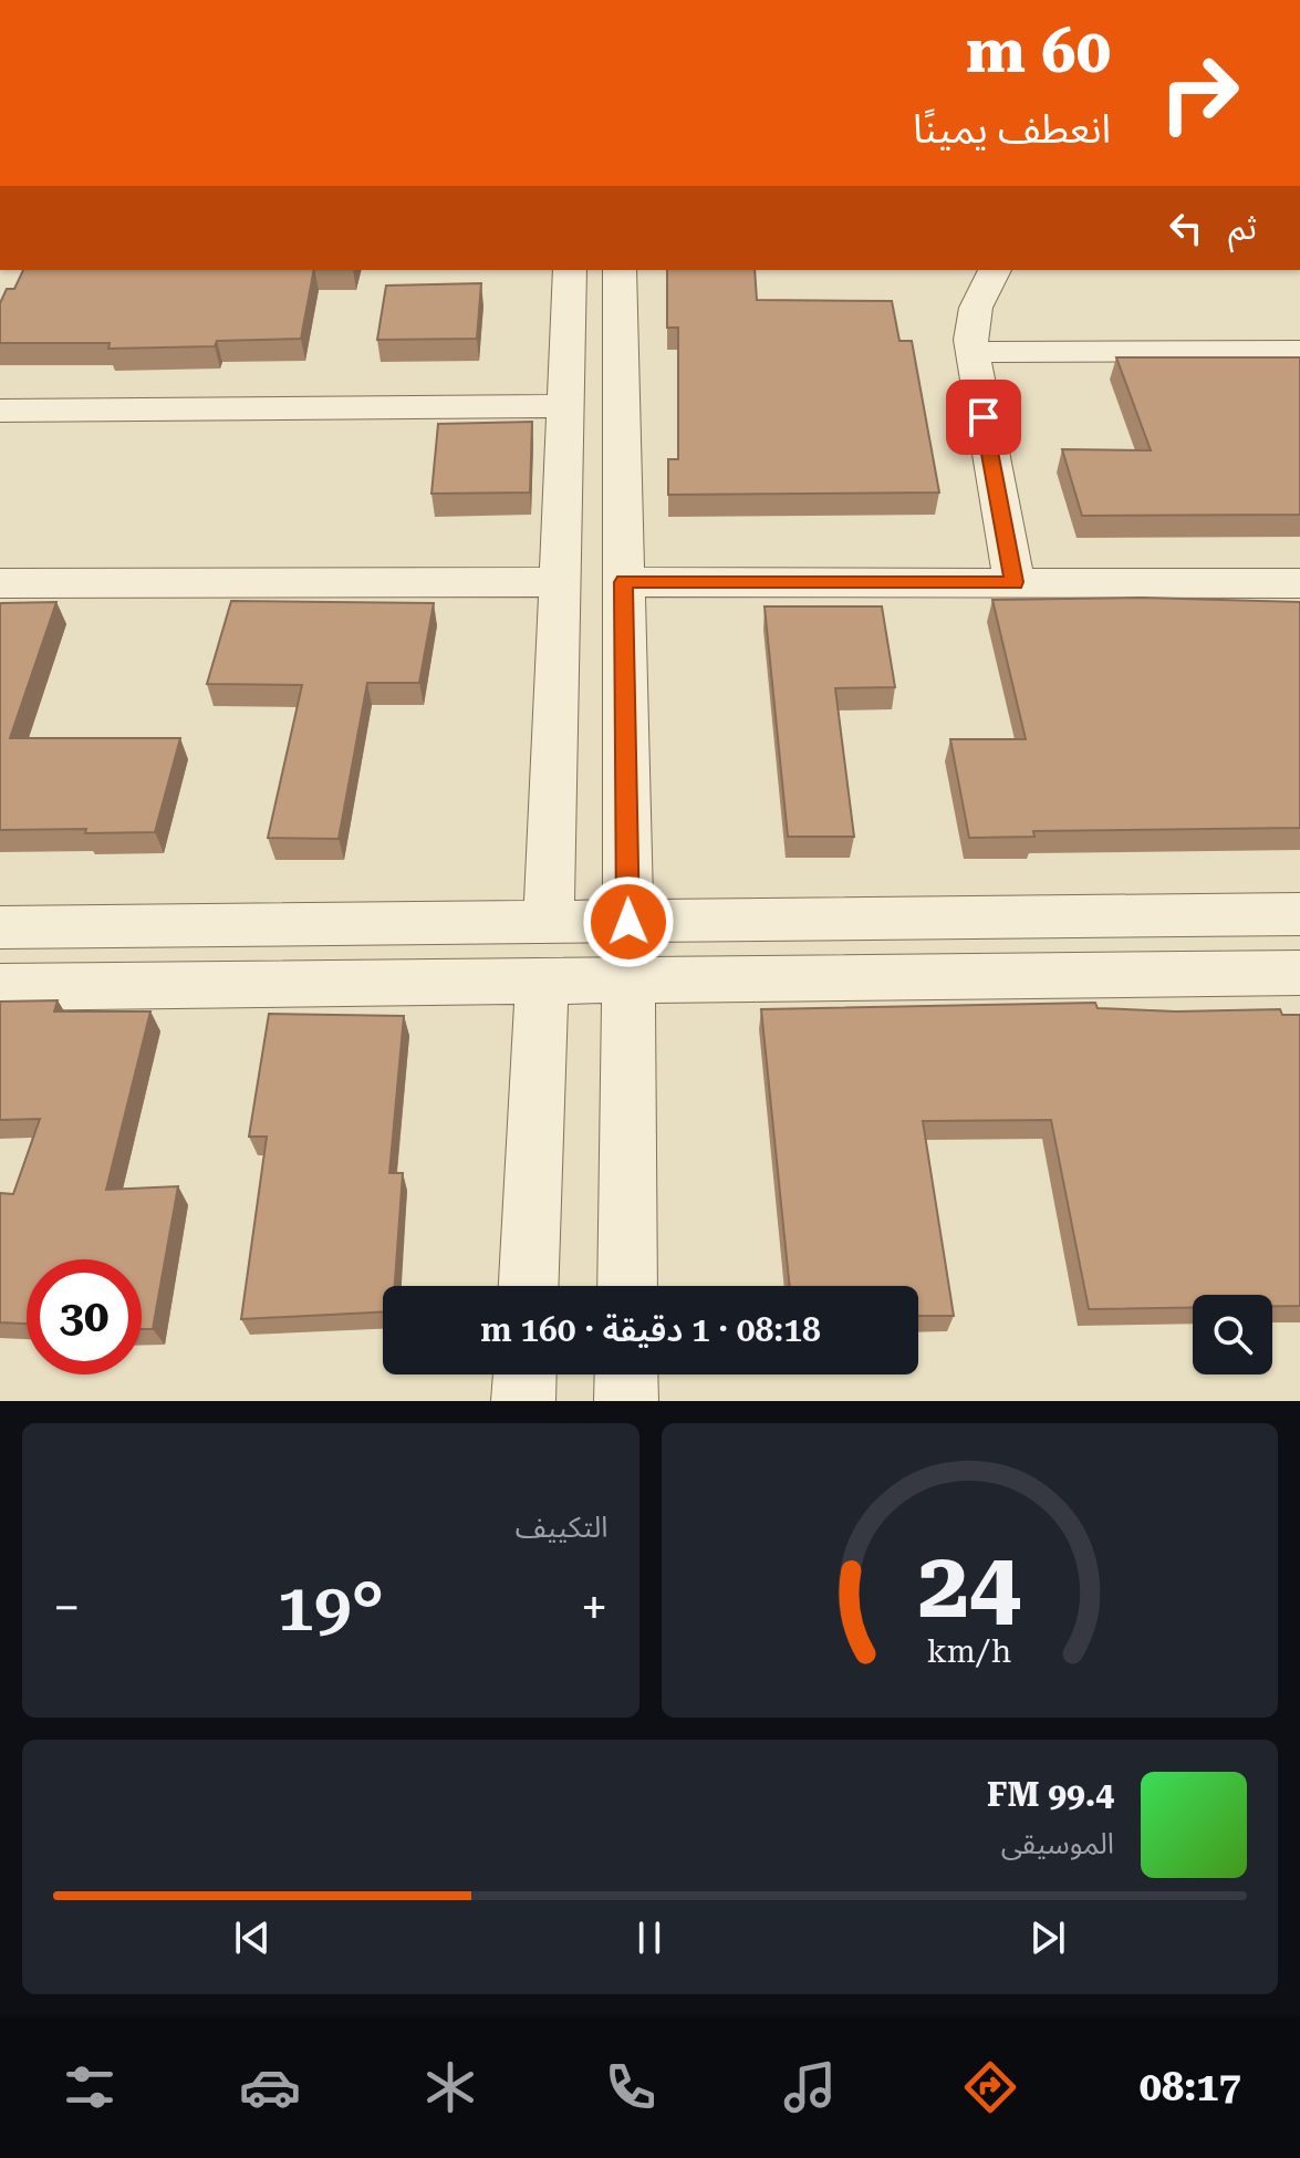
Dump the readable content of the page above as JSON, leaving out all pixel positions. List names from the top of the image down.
{
  "page": {
    "turn": ["60 m", "انعطف يمينًا"],
    "then": "ثم",
    "limit": "30",
    "trip": "08:18 · 1 دقيقة · 160 m",
    "tile": "التكييف",
    "heat": ["−", "19°", "+"],
    "song": ["99.4 FM", "الموسيقى"],
    "tabs": "08:17",
    "gauge": ["24", "km/h"]
  }
}
